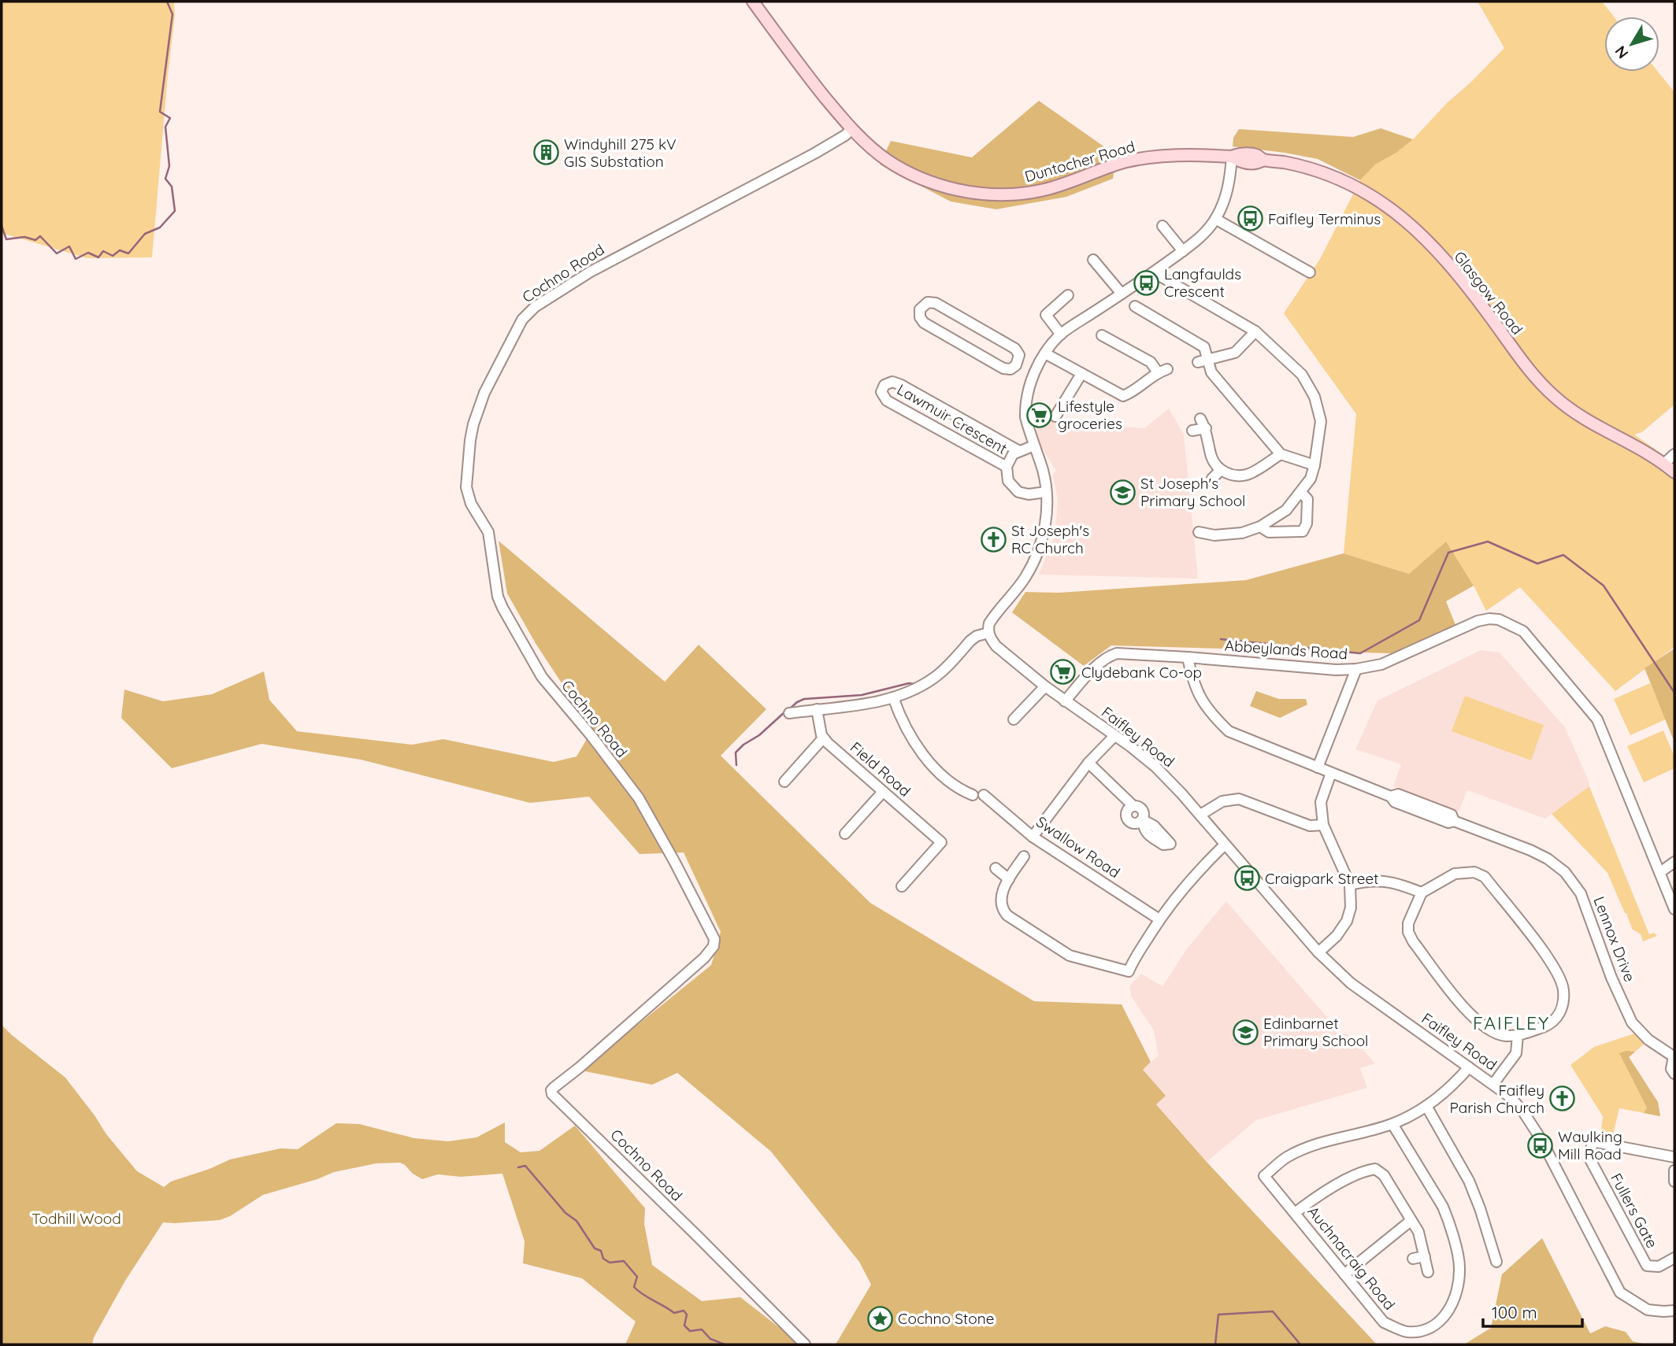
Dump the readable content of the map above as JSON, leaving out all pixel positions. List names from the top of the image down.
{
  "streets": {
    "main road": ["Duntocher Road", "Glasgow Road"],
    "street": [
      "Cochno Road",
      "Lawmuir Crescent",
      "Abbeylands Road",
      "Faifley Road",
      "Field Road",
      "Swallow Road",
      "Lennox Drive",
      "Fullers Gate",
      "Auchnacraig Road"
    ]
  },
  "crossings": [
    ["Duntocher Road", "Cochno Road"],
    ["Duntocher Road", "Glasgow Road"],
    ["Abbeylands Road", "Faifley Road"],
    ["Abbeylands Road", "Lennox Drive"]
  ],
  "districts": ["FAIFLEY"],
  "parks": ["Todhill Wood"],
  "places": {
    "building": ["Windyhill 275 kV GIS Substation"],
    "bus stop": [
      "Faifley Terminus",
      "Langfaulds Crescent",
      "Craigpark Street",
      "Waulking Mill Road"
    ],
    "supermarket": ["Lifestyle groceries", "Clydebank Co-op"],
    "school or university": ["St Joseph's Primary School", "Edinbarnet Primary School"],
    "church": ["St Joseph's RC Church", "Faifley Parish Church"],
    "place": ["Cochno Stone"]
  },
  "scale_bar": "100 m",
  "north": "bottom left"
}
